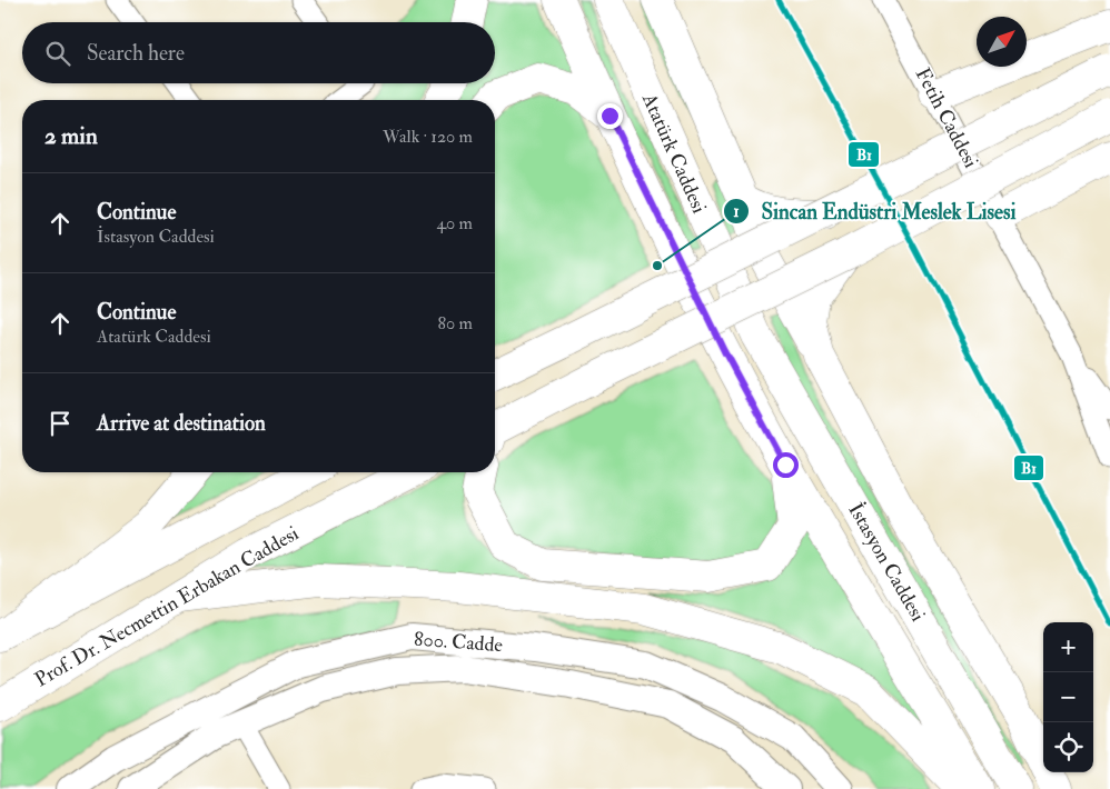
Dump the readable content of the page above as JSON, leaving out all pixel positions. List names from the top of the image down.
{
  "streets": {
    "main road": ["Atatürk Caddesi", "İstasyon Caddesi", "Prof. Dr. Necmettin Erbakan Caddesi"],
    "street": ["Fetih Caddesi", "800. Cadde"]
  },
  "crossings": [
    ["Atatürk Caddesi", "İstasyon Caddesi"]
  ],
  "places": ["Sincan Endüstri Meslek Lisesi"],
  "lines": ["transit line B1"],
  "north": "top right",
  "page": {
    "search": "Search here",
    "heading": ["2 min", "Walk · 120 m"],
    "list": [
      ["Continue", "İstasyon Caddesi", "40 m"],
      ["Continue", "Atatürk Caddesi", "80 m"],
      "Arrive at destination"
    ],
    "map_buttons": ["+", "−"]
  }
}
